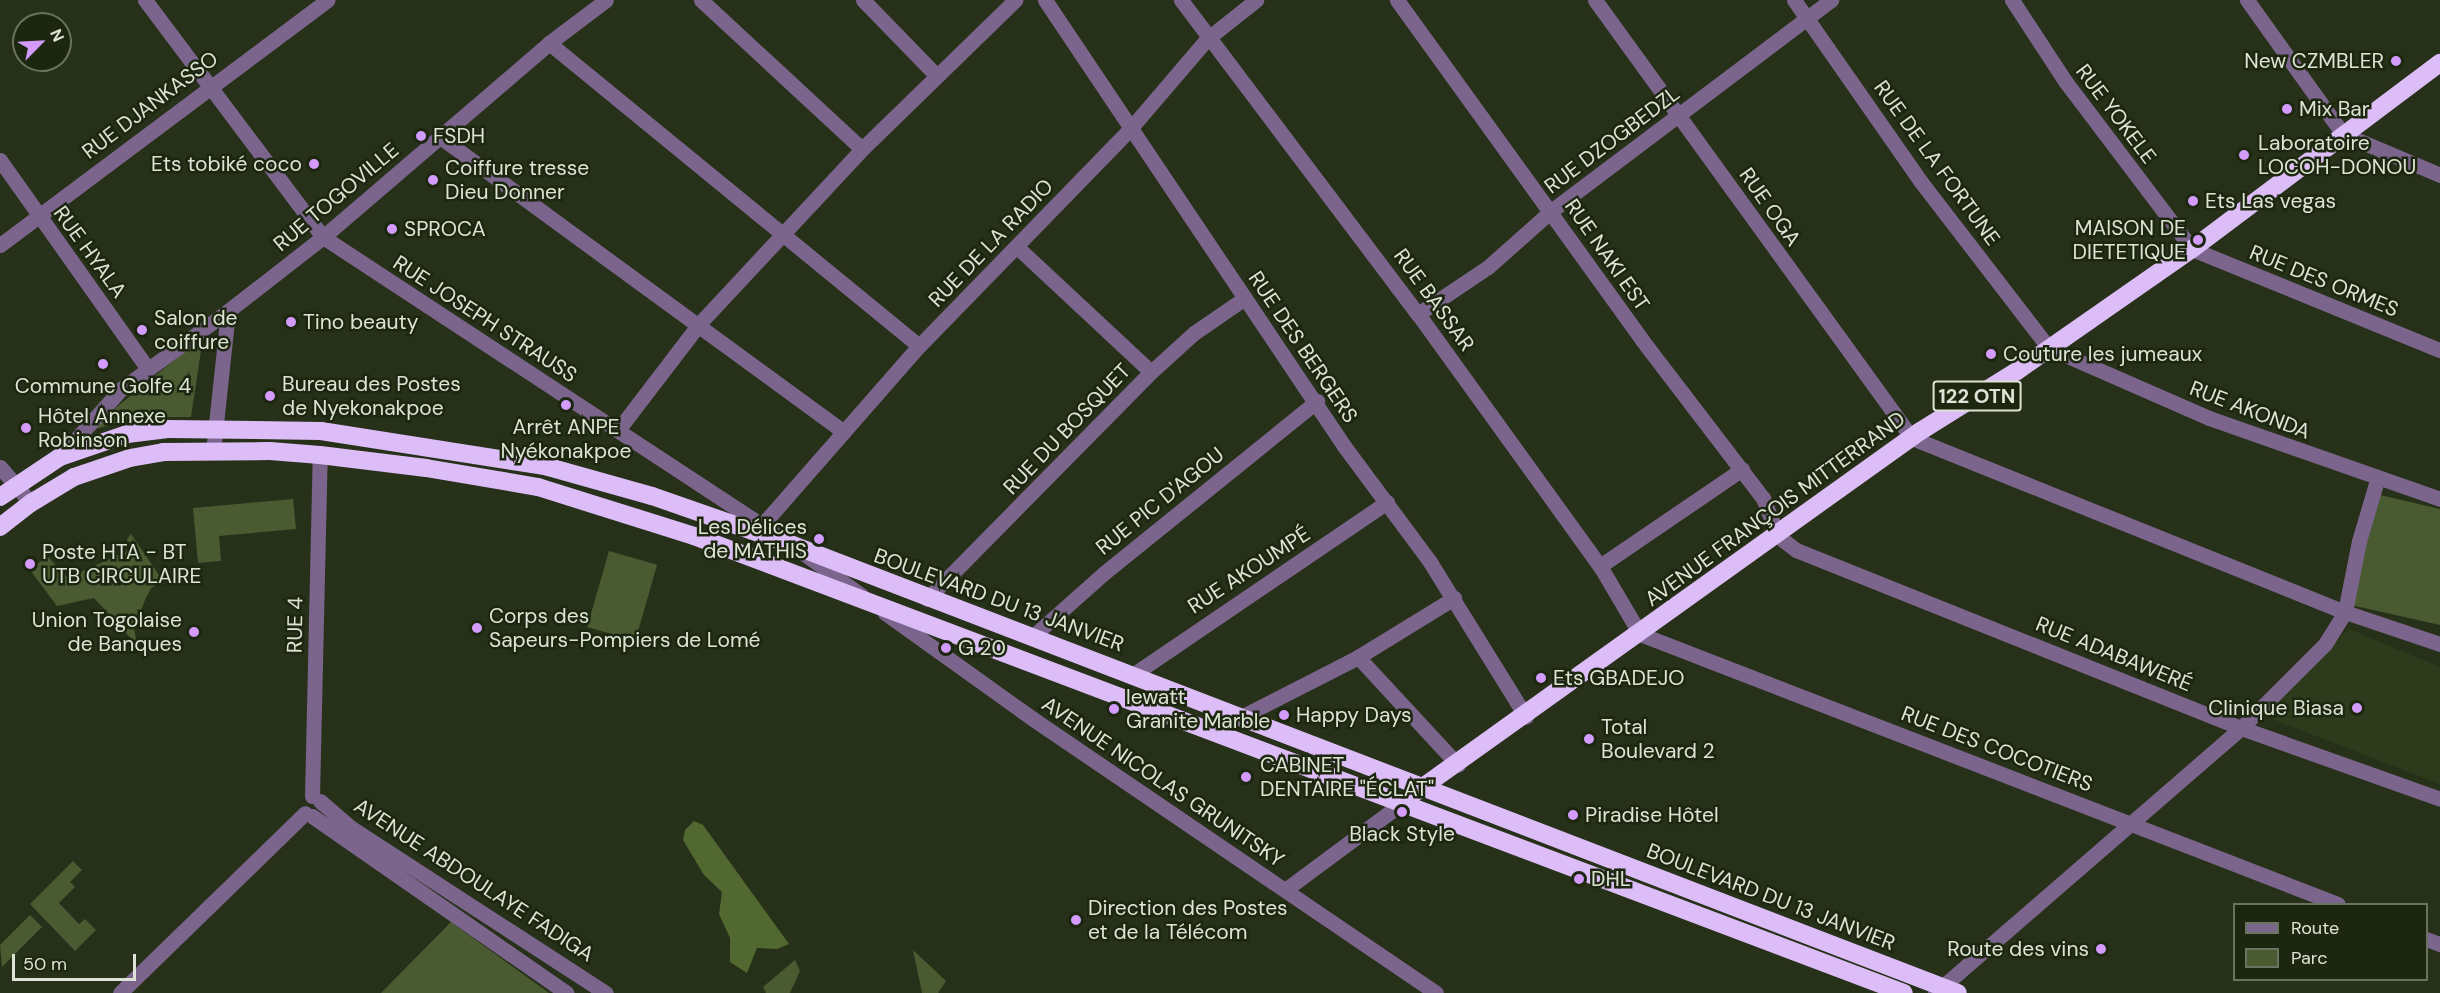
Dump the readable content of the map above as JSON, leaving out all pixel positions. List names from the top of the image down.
{
  "streets": {
    "highway": ["122 OTN", "AVENUE FRANÇOIS MITTERRAND", "BOULEVARD DU 13 JANVIER"],
    "street": [
      "RUE DJANKASSO",
      "RUE YOKELE",
      "RUE DZOGBEDZL",
      "RUE DE LA FORTUNE",
      "RUE TOGOVILLE",
      "RUE OGA",
      "RUE DE LA RADIO",
      "RUE HYALA",
      "RUE NAKI EST",
      "RUE DES ORMES",
      "RUE BASSAR",
      "RUE JOSEPH STRAUSS",
      "RUE DES BERGERS",
      "RUE AKONDA",
      "RUE DU BOSQUET",
      "RUE PIC D'AGOU",
      "RUE AKOUMPÉ",
      "RUE 4",
      "RUE ADABAWERÉ",
      "RUE DES COCOTIERS",
      "AVENUE NICOLAS GRUNITSKY",
      "AVENUE ABDOULAYE FADIGA"
    ]
  },
  "crossings": [
    ["RUE DJANKASSO", "RUE HYALA"],
    ["RUE DJANKASSO", "RUE JOSEPH STRAUSS"],
    ["RUE YOKELE", "RUE DES ORMES"],
    ["RUE YOKELE", "AVENUE FRANÇOIS MITTERRAND"],
    ["RUE DZOGBEDZL", "RUE DE LA FORTUNE"],
    ["RUE DZOGBEDZL", "RUE OGA"],
    ["RUE DZOGBEDZL", "RUE NAKI EST"],
    ["RUE DZOGBEDZL", "RUE BASSAR"],
    ["RUE DE LA FORTUNE", "RUE AKONDA"],
    ["RUE DE LA FORTUNE", "AVENUE FRANÇOIS MITTERRAND"],
    ["RUE TOGOVILLE", "RUE HYALA"],
    ["RUE TOGOVILLE", "RUE JOSEPH STRAUSS"],
    ["RUE TOGOVILLE", "BOULEVARD DU 13 JANVIER"],
    ["RUE OGA", "AVENUE FRANÇOIS MITTERRAND"],
    ["RUE DE LA RADIO", "RUE BASSAR"],
    ["RUE DE LA RADIO", "RUE JOSEPH STRAUSS"],
    ["RUE DE LA RADIO", "RUE DES BERGERS"],
    ["RUE NAKI EST", "AVENUE FRANÇOIS MITTERRAND"],
    ["RUE NAKI EST", "RUE ADABAWERÉ"],
    ["RUE DES ORMES", "AVENUE FRANÇOIS MITTERRAND"],
    ["RUE BASSAR", "AVENUE FRANÇOIS MITTERRAND"],
    ["RUE BASSAR", "RUE DES COCOTIERS"],
    ["RUE JOSEPH STRAUSS", "BOULEVARD DU 13 JANVIER"],
    ["RUE JOSEPH STRAUSS", "AVENUE NICOLAS GRUNITSKY"],
    ["RUE DES BERGERS", "RUE DU BOSQUET"],
    ["RUE DES BERGERS", "RUE PIC D'AGOU"],
    ["RUE DES BERGERS", "AVENUE FRANÇOIS MITTERRAND"],
    ["RUE DES BERGERS", "RUE AKOUMPÉ"],
    ["122 OTN", "AVENUE FRANÇOIS MITTERRAND"],
    ["122 OTN", "BOULEVARD DU 13 JANVIER"],
    ["122 OTN", "AVENUE NICOLAS GRUNITSKY"],
    ["RUE AKONDA", "AVENUE FRANÇOIS MITTERRAND"],
    ["RUE DU BOSQUET", "BOULEVARD DU 13 JANVIER"],
    ["RUE PIC D'AGOU", "BOULEVARD DU 13 JANVIER"],
    ["AVENUE FRANÇOIS MITTERRAND", "BOULEVARD DU 13 JANVIER"],
    ["AVENUE FRANÇOIS MITTERRAND", "RUE ADABAWERÉ"],
    ["AVENUE FRANÇOIS MITTERRAND", "RUE DES COCOTIERS"],
    ["RUE AKOUMPÉ", "BOULEVARD DU 13 JANVIER"],
    ["BOULEVARD DU 13 JANVIER", "RUE 4"],
    ["BOULEVARD DU 13 JANVIER", "AVENUE NICOLAS GRUNITSKY"],
    ["RUE 4", "AVENUE ABDOULAYE FADIGA"]
  ],
  "places": [
    "New CZMBLER",
    "Mix Bar",
    "FSDH",
    "Laboratoire LOCOH-DONOU",
    "Ets tobiké coco",
    "Coiffure tresse Dieu Donner",
    "Ets Las vegas",
    "SPROCA",
    "MAISON DE DIETETIQUE",
    "Tino beauty",
    "Salon de coiffure",
    "Couture les jumeaux",
    "Commune Golfe 4",
    "Bureau des Postes de Nyekonakpoe",
    "Arrêt ANPE Nyékonakpoe",
    "Hôtel Annexe Robinson",
    "Les Délices de MATHIS",
    "Poste HTA - BT UTB CIRCULAIRE",
    "Corps des Sapeurs-Pompiers de Lomé",
    "Union Togolaise de Banques",
    "G 20",
    "Ets GBADEJO",
    "Clinique Biasa",
    "lewatt Granite Marble",
    "Happy Days",
    "Total Boulevard 2",
    "CABINET DENTAIRE \"ÉCLAT\"",
    "Black Style",
    "Piradise Hôtel",
    "DHL",
    "Direction des Postes et de la Télécom",
    "Route des vins"
  ],
  "legend": ["Route", "Parc"],
  "scale_bar": "50 m",
  "north": "top right"
}
